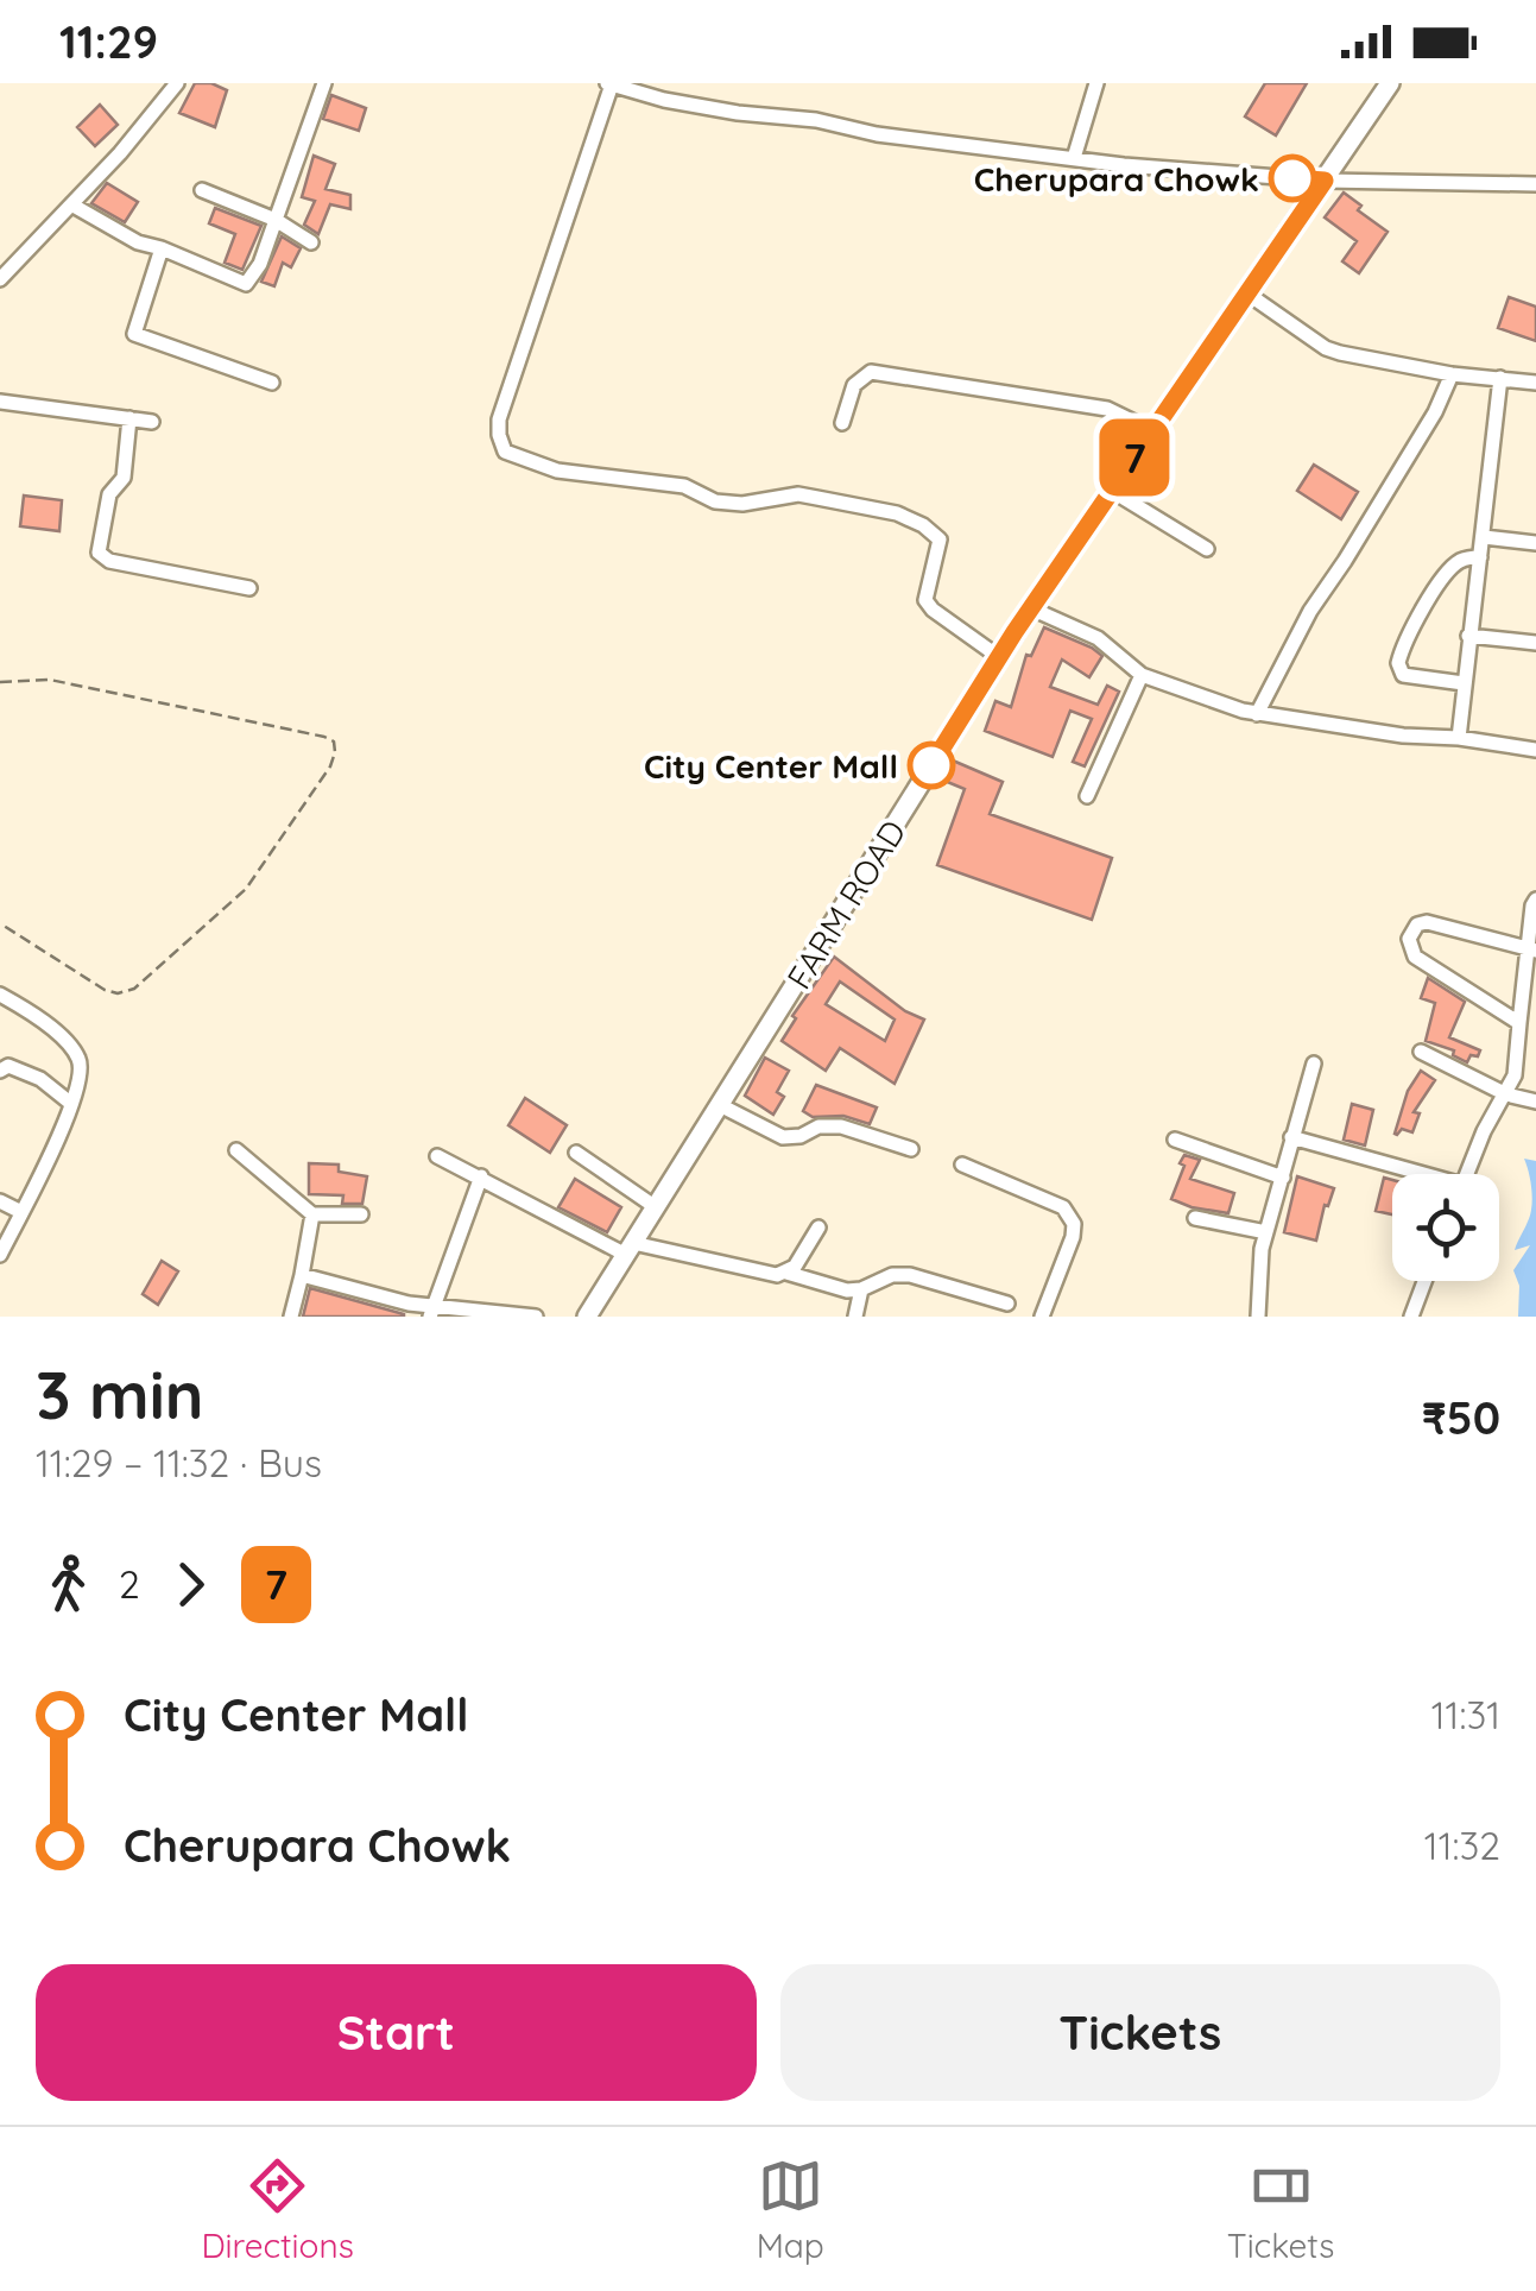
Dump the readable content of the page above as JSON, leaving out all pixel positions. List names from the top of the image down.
{
  "streets": {
    "main road": ["FARM ROAD"]
  },
  "places": ["Cherupara Chowk", "City Center Mall"],
  "lines": ["bus line 7"],
  "page": {
    "status": "11:29",
    "on_map": "7",
    "heading": ["3 min", "11:29 – 11:32 · Bus", "₹50"],
    "legs": ["2", "7"],
    "list": [
      {
        "name": "City Center Mall",
        "value": "11:31"
      },
      {
        "name": "Cherupara Chowk",
        "value": "11:32"
      }
    ],
    "buttons": ["Start", "Tickets"],
    "tabs": ["Directions", "Map", "Tickets"]
  }
}
